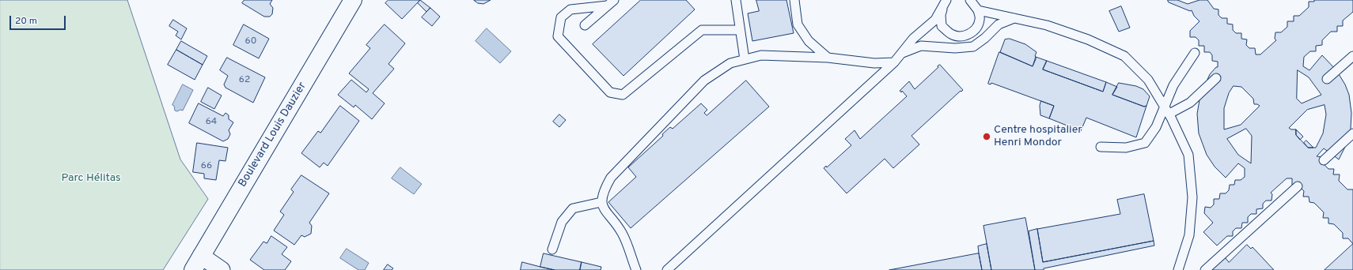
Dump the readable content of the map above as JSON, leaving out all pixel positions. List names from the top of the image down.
{
  "streets": {
    "main road": ["Boulevard Louis Dauzier"]
  },
  "parks": ["Parc Hélitas"],
  "places": ["Centre hospitalier Henri Mondor"],
  "house_numbers": [
    "60",
    "62",
    "64",
    "66"
  ],
  "scale_bar": "20 m"
}
